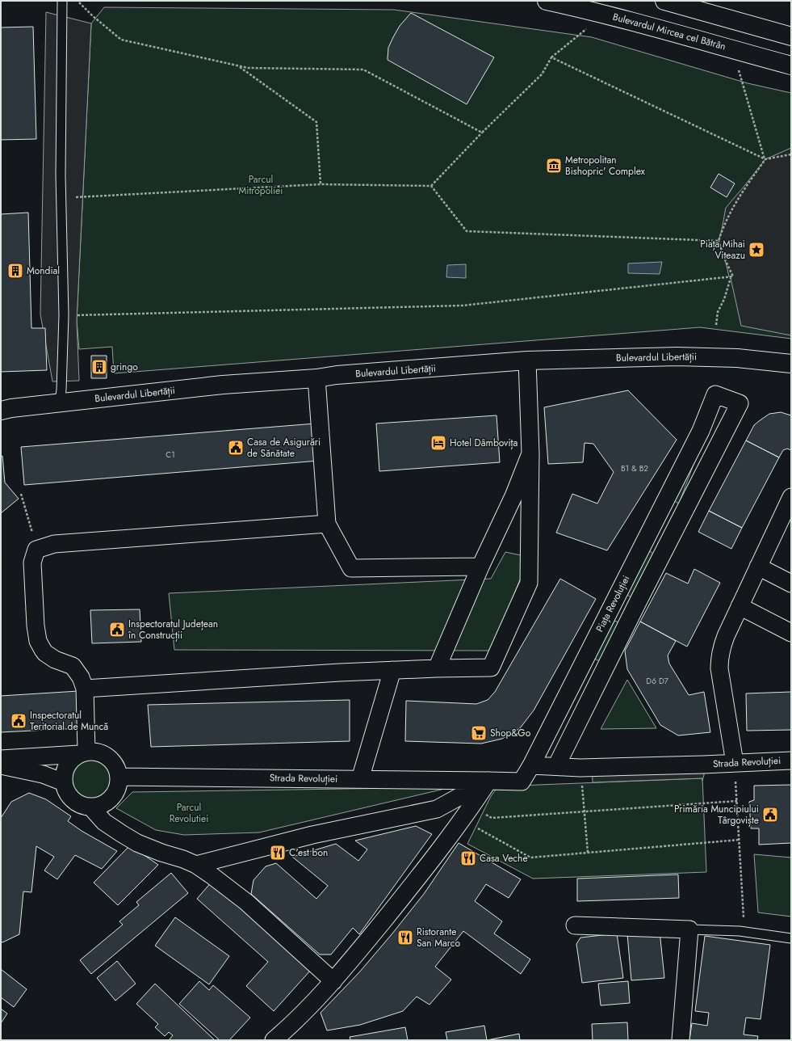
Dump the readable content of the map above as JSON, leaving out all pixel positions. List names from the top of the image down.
{
  "streets": {
    "street": [
      "Bulevardul Mircea cel Bătrân",
      "Bulevardul Libertății",
      "Piața Revoluției",
      "Strada Revoluției"
    ]
  },
  "crossings": [
    ["Piața Revoluției", "Strada Revoluției"]
  ],
  "parks": ["Parcul Mitropoliei", "Parcul Revolutiei"],
  "places": {
    "museum": ["Metropolitan Bishopric' Complex"],
    "place": ["Piața Mihai Viteazu"],
    "building": ["Mondial", "gringo"],
    "hotel": ["Hotel Dâmbovița"],
    "public building": [
      "Casa de Asigurări de Sănătate",
      "Inspectoratul Județean în Construcții",
      "Inspectoratul Teritorial de Muncă",
      "Primăria Muncipiului Târgoviște"
    ],
    "supermarket": ["Shop&Go"],
    "restaurant": ["C'est bon", "Casa Veche", "Ristorante San Marco"]
  },
  "house_numbers": ["C1", "B1 & B2", "D6 D7"]
}
